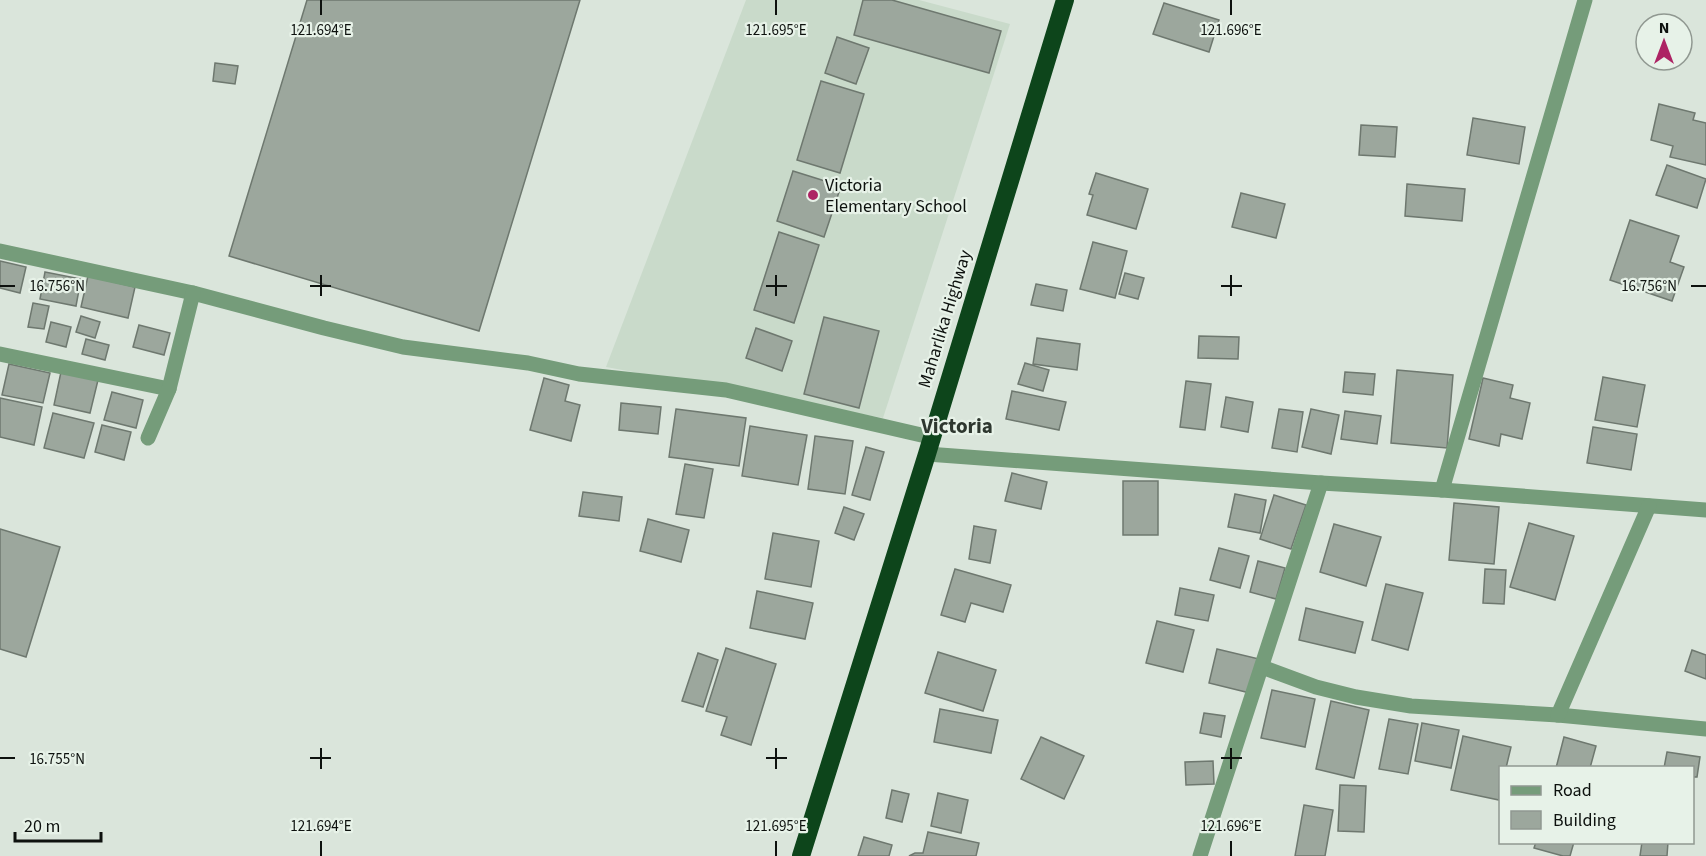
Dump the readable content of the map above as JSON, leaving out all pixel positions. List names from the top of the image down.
{
  "streets": {
    "highway": ["Maharlika Highway"]
  },
  "districts": ["Victoria"],
  "places": ["Victoria Elementary School"],
  "legend": ["Road", "Building"],
  "scale_bar": "20 m",
  "north": "top",
  "coordinates": [
    "121.694°E",
    "121.695°E",
    "121.696°E",
    "16.756°N",
    "16.755°N"
  ]
}
